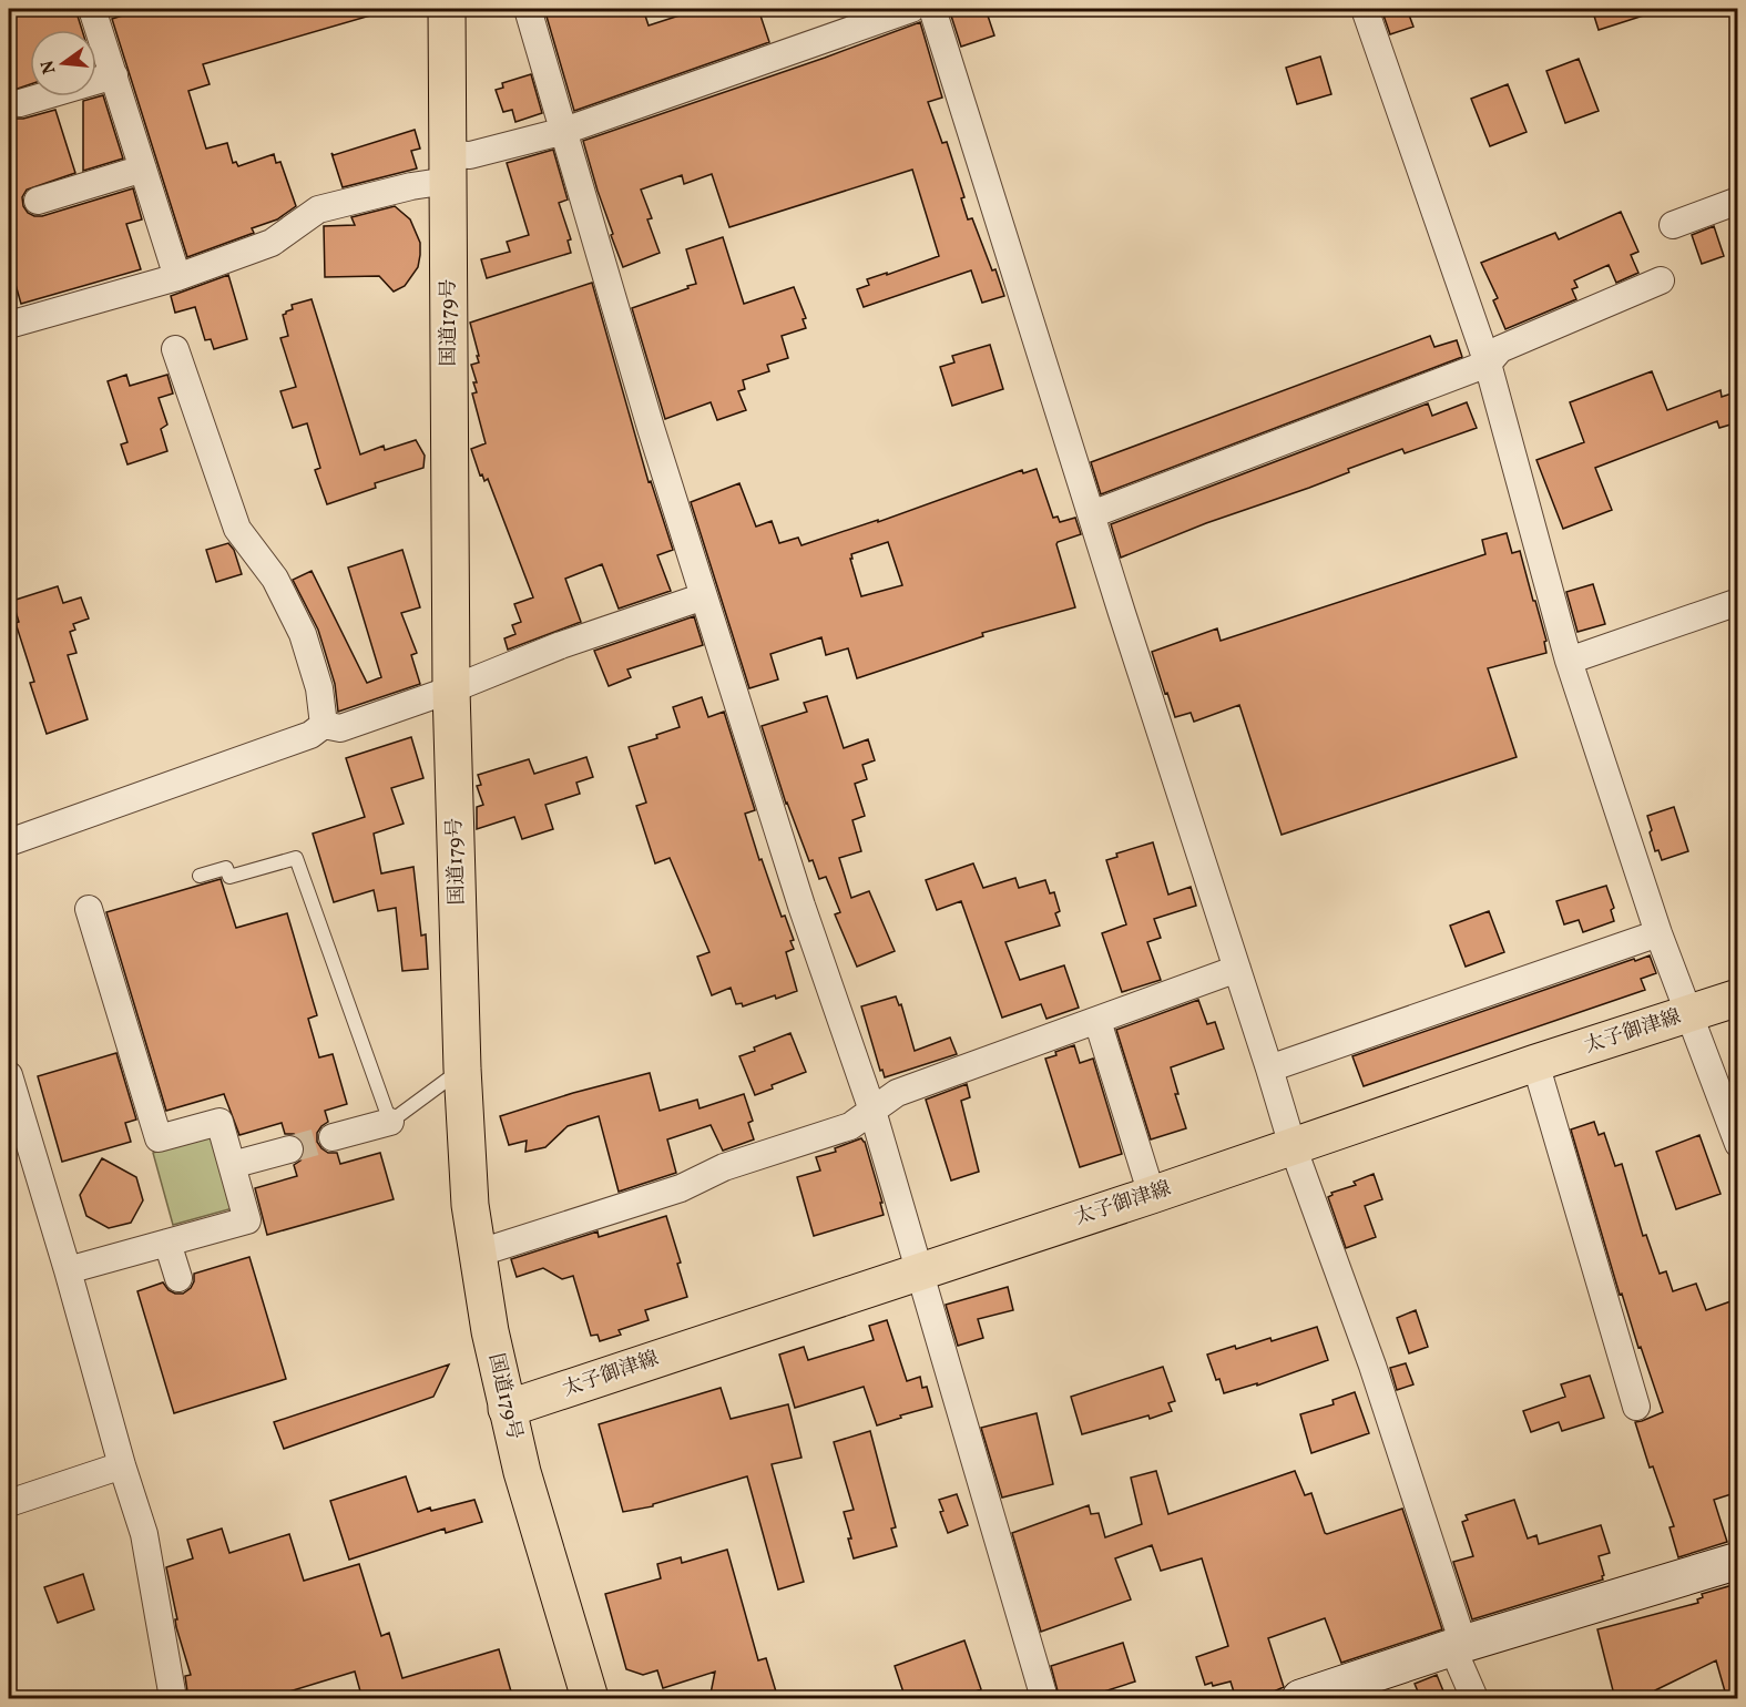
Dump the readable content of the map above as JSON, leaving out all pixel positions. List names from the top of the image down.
{
  "streets": {
    "main road": ["国道179号", "太子御津線"]
  },
  "crossings": [
    ["国道179号", "太子御津線"]
  ],
  "north": "left"
}
